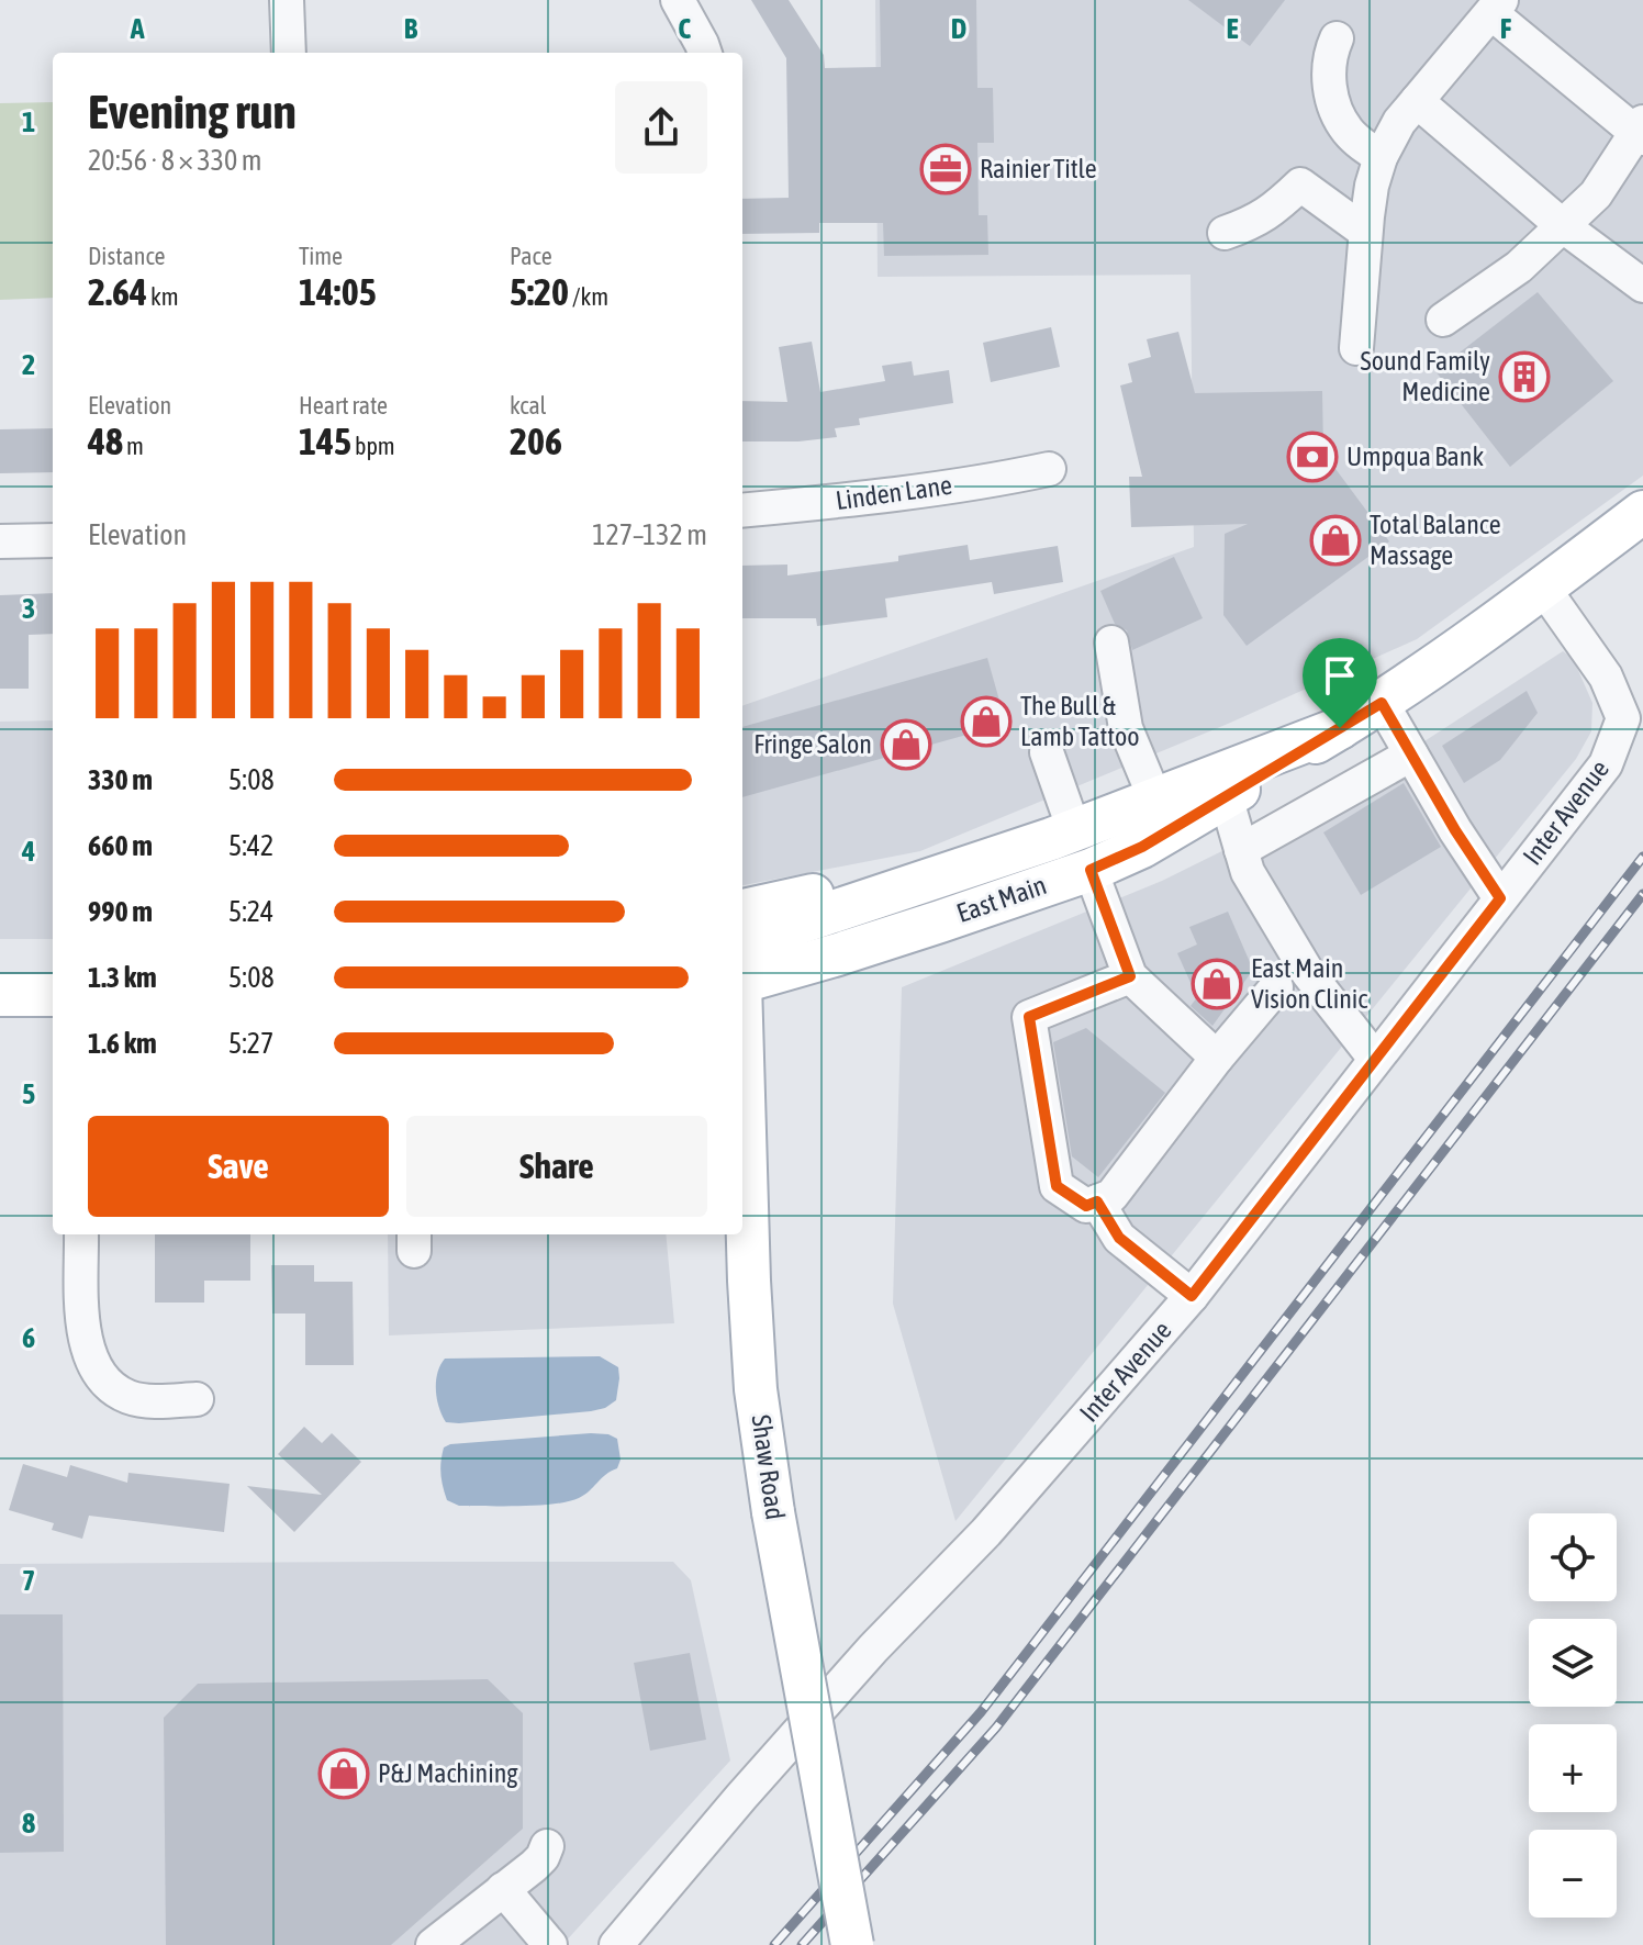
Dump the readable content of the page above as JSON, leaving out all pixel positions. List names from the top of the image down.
{
  "streets": {
    "main road": ["East Main", "Shaw Road"],
    "street": ["Linden Lane", "Inter Avenue"]
  },
  "crossings": [
    ["Inter Avenue", "East Main"]
  ],
  "places": {
    "office": ["Rainier Title"],
    "building": ["Sound Family Medicine"],
    "bank": ["Umpqua Bank"],
    "shop": [
      "Total Balance Massage",
      "The Bull & Lamb Tattoo",
      "Fringe Salon",
      "East Main Vision Clinic",
      "P&J Machining"
    ]
  },
  "page": {
    "heading": ["Evening run", "20:56 · 8 × 330 m"],
    "stats": [
      ["Distance", "2.64 km"],
      ["Time", "14:05"],
      ["Pace", "5:20 /km"],
      ["Elevation", "48 m"],
      ["Heart rate", "145 bpm"],
      ["kcal", "206"]
    ],
    "chart": ["Elevation", "127–132 m"],
    "list": [
      {
        "name": "330 m",
        "note": "5:08"
      },
      {
        "name": "660 m",
        "note": "5:42"
      },
      {
        "name": "990 m",
        "note": "5:24"
      },
      {
        "name": "1.3 km",
        "note": "5:08"
      },
      {
        "name": "1.6 km",
        "note": "5:27"
      }
    ],
    "buttons": ["Save", "Share"],
    "map_buttons": ["+", "−"]
  },
  "grid": {
    "columns": [
      "A",
      "B",
      "C",
      "D",
      "E",
      "F"
    ],
    "rows": [
      "1",
      "2",
      "3",
      "4",
      "5",
      "6",
      "7",
      "8"
    ]
  }
}
